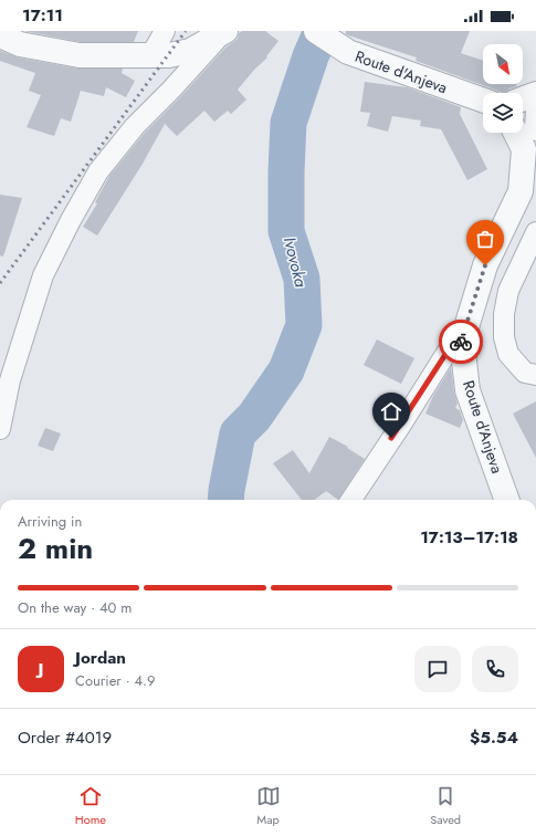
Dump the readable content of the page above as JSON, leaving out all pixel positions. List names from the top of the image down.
{
  "streets": {
    "street": ["Route d'Anjeva"]
  },
  "water": ["Ivovoka"],
  "north": "bottom right",
  "page": {
    "status": "17:11",
    "heading": ["2 min", "Arriving in", "17:13–17:18"],
    "panel": [
      "Jordan",
      "Courier · 4.9",
      "Order #4019",
      "$5.54"
    ],
    "bar": "On the way · 40 m",
    "round": "J",
    "tabs": ["Home", "Map", "Saved"]
  }
}
